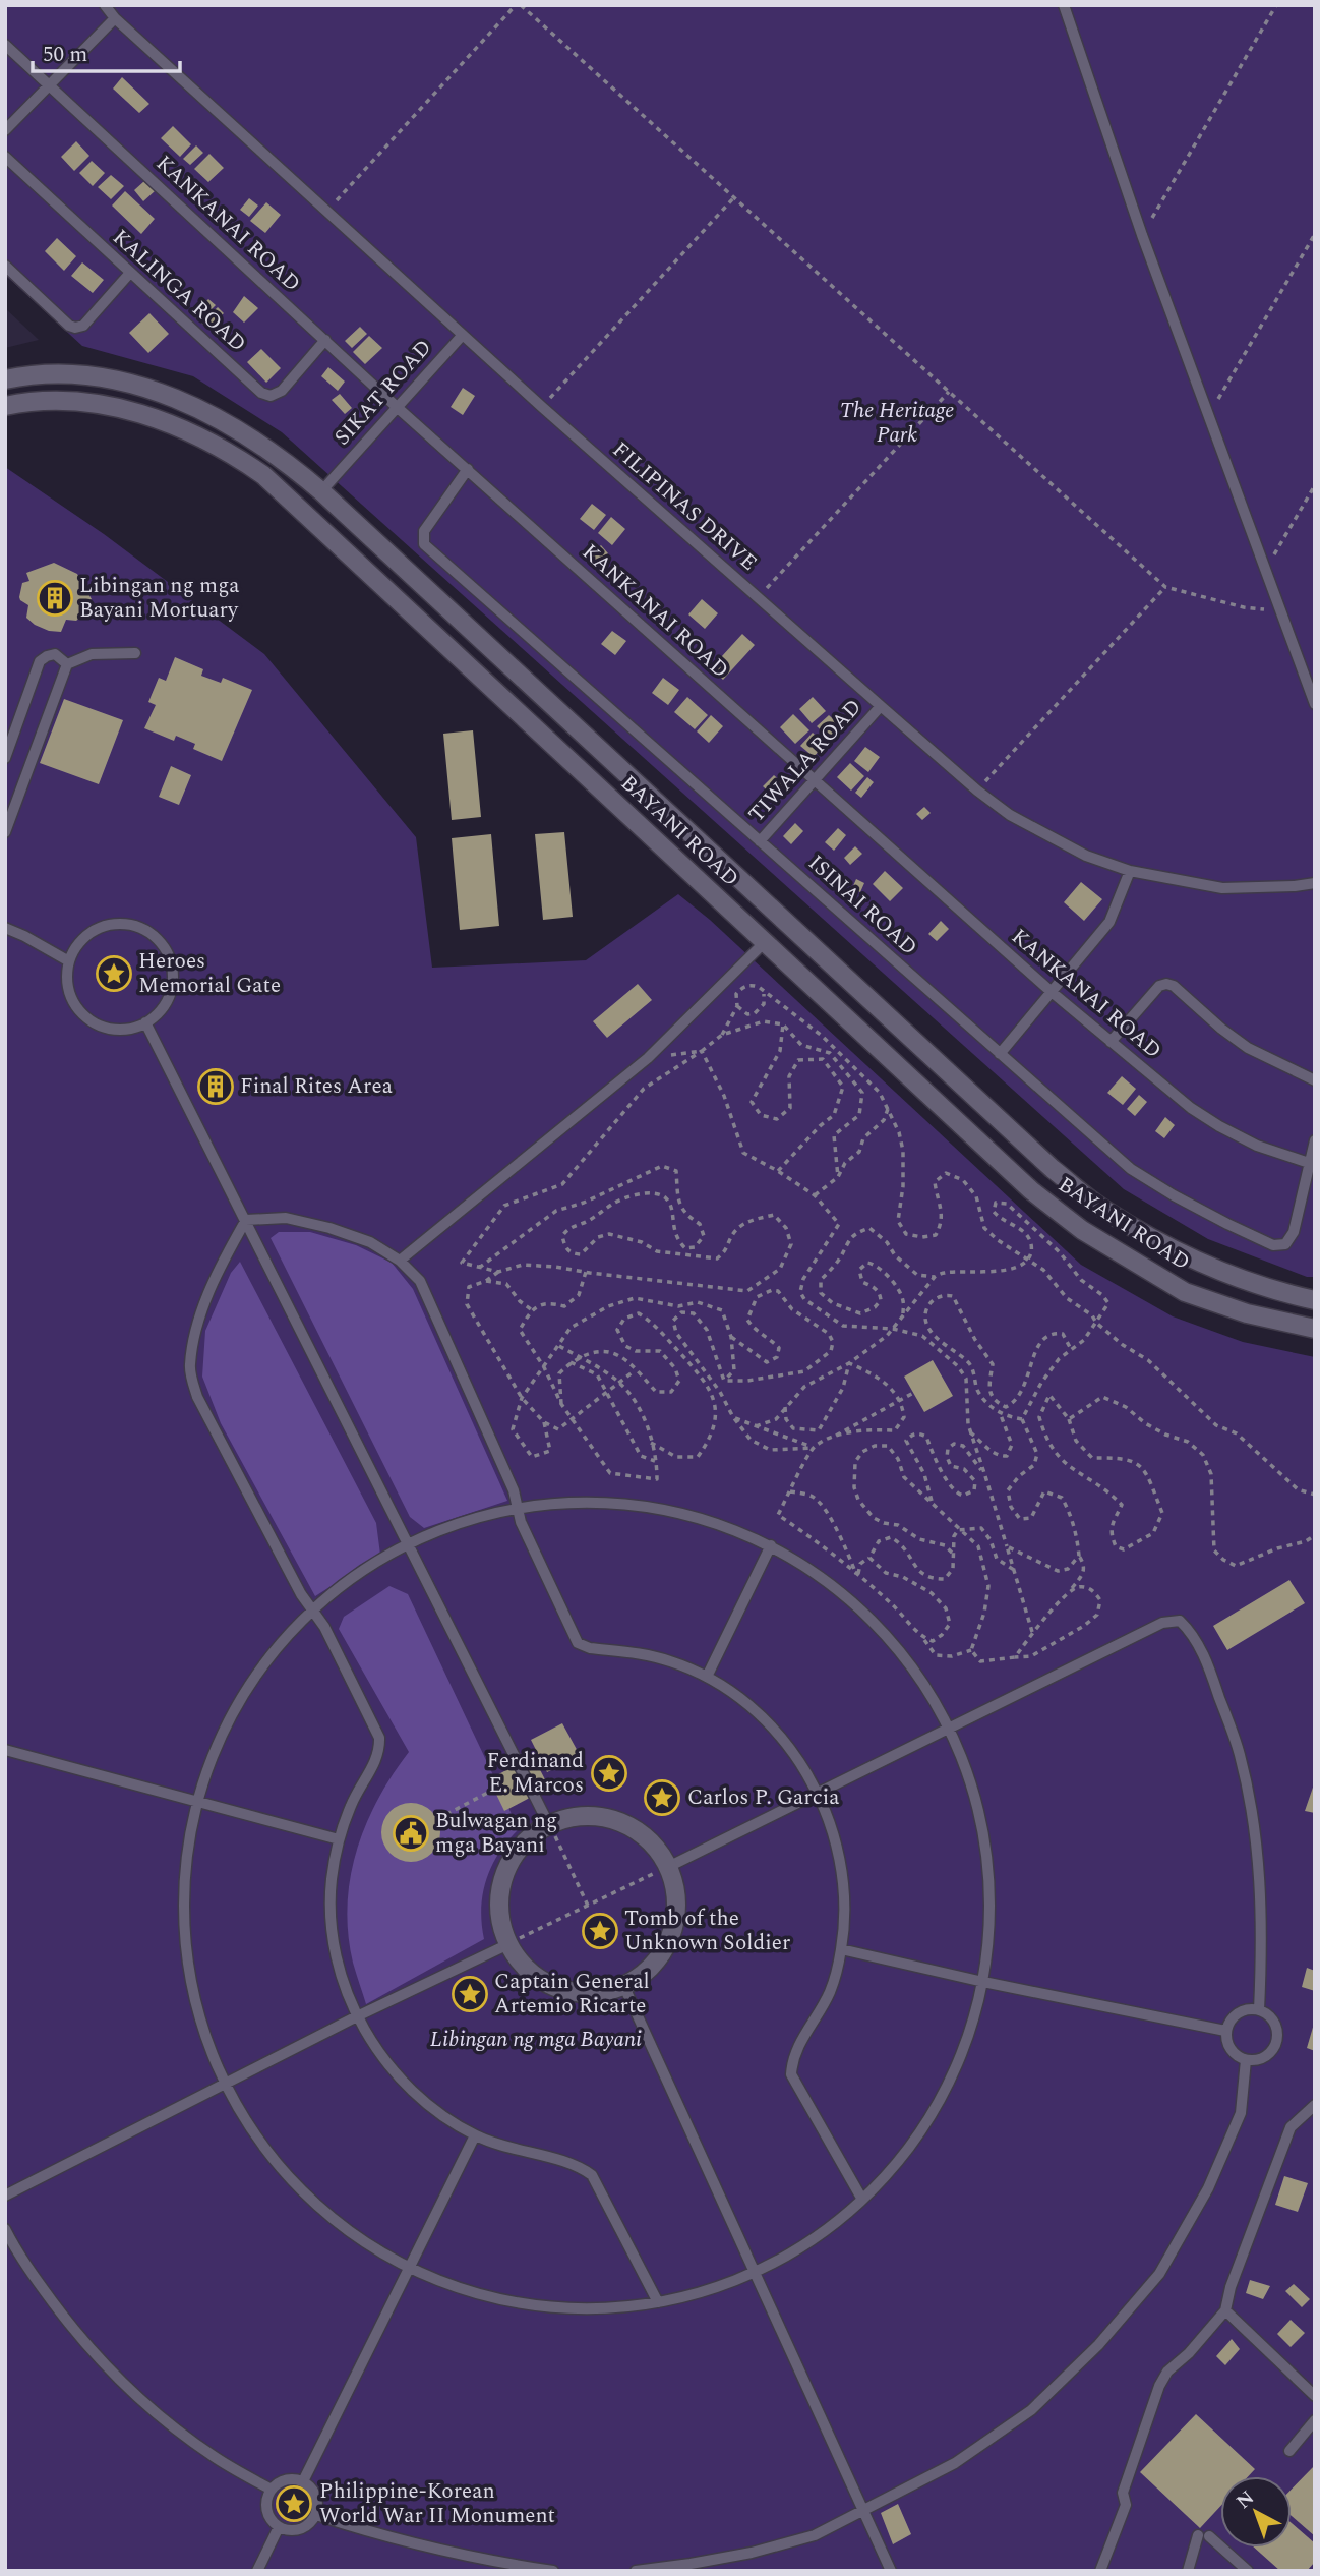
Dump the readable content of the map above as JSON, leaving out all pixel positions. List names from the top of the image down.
{
  "streets": {
    "main road": ["BAYANI ROAD"],
    "lane": [
      "KANKANAI ROAD",
      "KALINGA ROAD",
      "SIKAT ROAD",
      "FILIPINAS DRIVE",
      "TIWALA ROAD",
      "ISINAI ROAD"
    ]
  },
  "crossings": [
    ["KANKANAI ROAD", "KALINGA ROAD"],
    ["KANKANAI ROAD", "SIKAT ROAD"],
    ["KANKANAI ROAD", "TIWALA ROAD"],
    ["KANKANAI ROAD", "ISINAI ROAD"],
    ["SIKAT ROAD", "FILIPINAS DRIVE"],
    ["SIKAT ROAD", "BAYANI ROAD"],
    ["FILIPINAS DRIVE", "TIWALA ROAD"],
    ["TIWALA ROAD", "ISINAI ROAD"]
  ],
  "parks": ["The Heritage Park", "Libingan ng mga Bayani"],
  "places": {
    "building": ["Libingan ng mga Bayani Mortuary", "Final Rites Area"],
    "place": [
      "Heroes Memorial Gate",
      "Ferdinand E. Marcos",
      "Carlos P. Garcia",
      "Tomb of the Unknown Soldier",
      "Captain General Artemio Ricarte",
      "Philippine-Korean World War II Monument"
    ],
    "public building": ["Bulwagan ng mga Bayani"]
  },
  "scale_bar": "50 m",
  "north": "top left"
}
